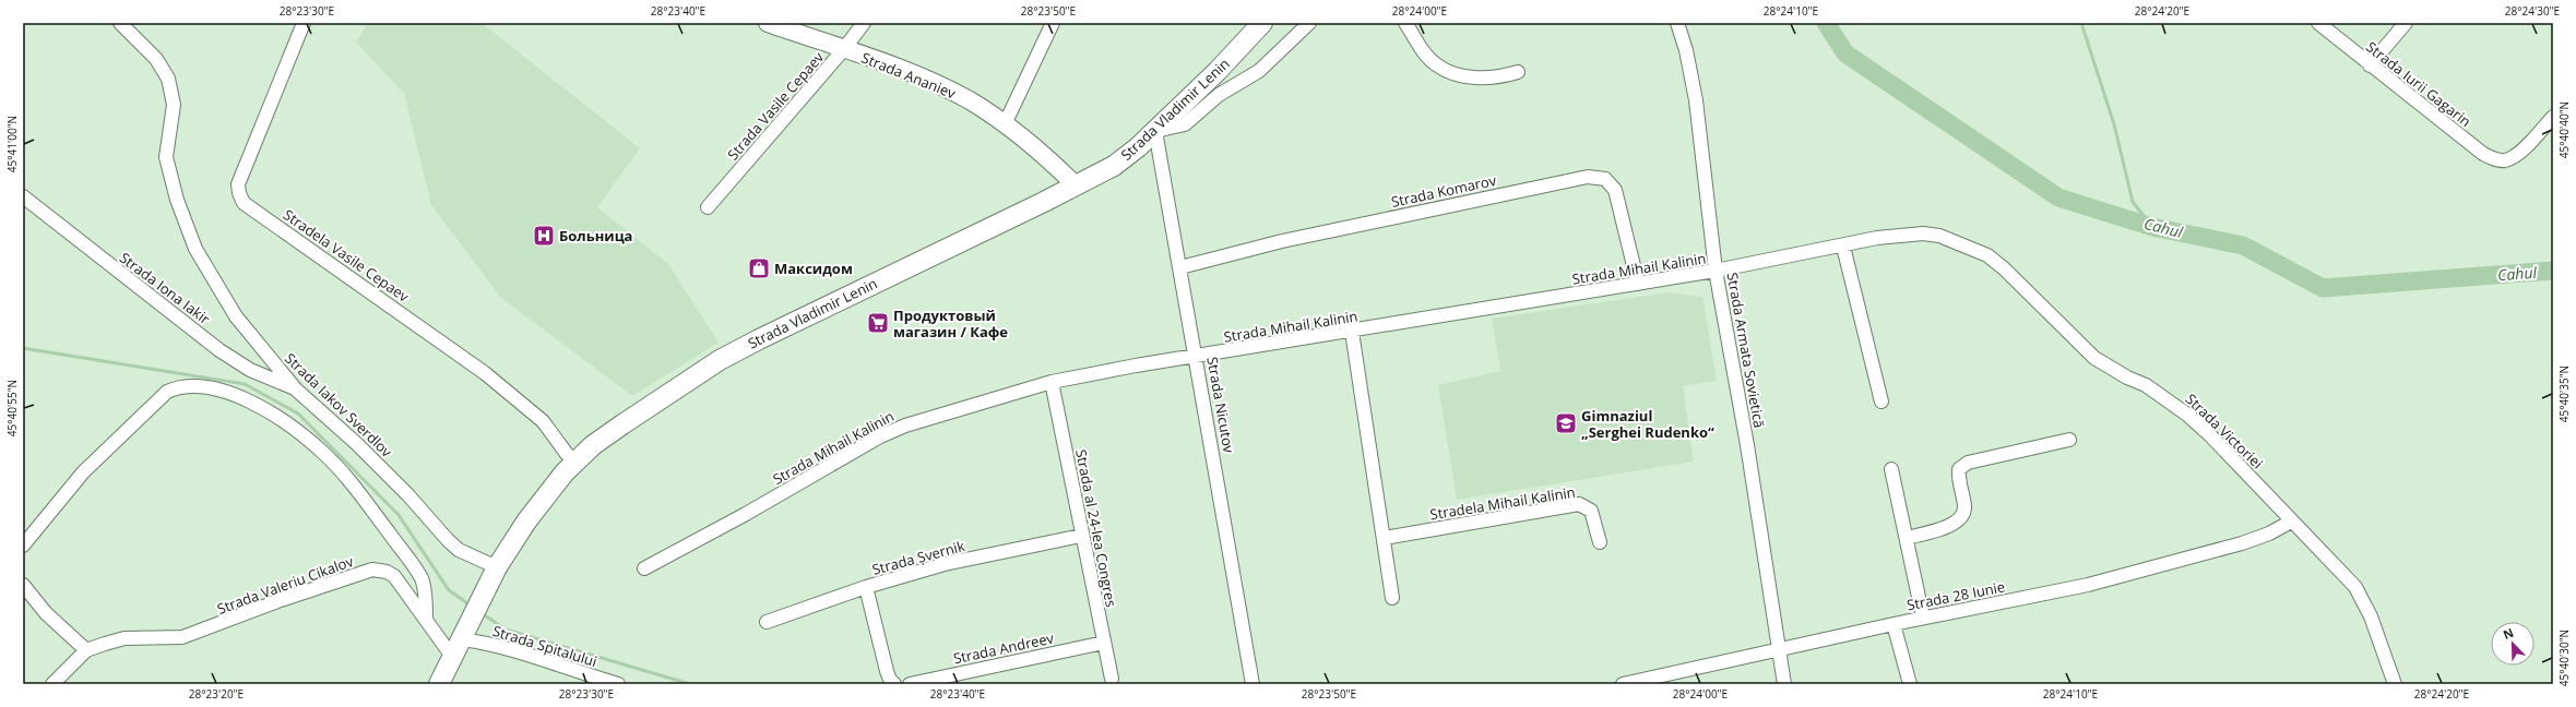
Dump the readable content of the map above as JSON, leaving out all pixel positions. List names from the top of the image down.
{
  "streets": {
    "main road": ["Strada Vladimir Lenin"],
    "street": [
      "Strada Ananiev",
      "Strada Iurii Gagarin",
      "Strada Vasile Cepaev",
      "Strada Komarov",
      "Stradela Vasile Cepaev",
      "Strada Mihail Kalinin",
      "Strada Iona Iakir",
      "Strada Armata Sovietică",
      "Strada Iakov Sverdlov",
      "Strada Nicutov",
      "Strada Victoriei",
      "Stradela Mihail Kalinin",
      "Strada al 24-lea Congres",
      "Strada Șvernik",
      "Strada Valeriu Cikalov",
      "Strada 28 Iunie",
      "Strada Spitalului",
      "Strada Andreev"
    ]
  },
  "crossings": [
    ["Strada Ananiev", "Strada Vasile Cepaev"],
    ["Strada Ananiev", "Strada Vladimir Lenin"],
    ["Strada Vladimir Lenin", "Stradela Vasile Cepaev"],
    ["Strada Vladimir Lenin", "Strada Iakov Sverdlov"],
    ["Strada Vladimir Lenin", "Strada Nicutov"],
    ["Strada Vladimir Lenin", "Strada Spitalului"],
    ["Strada Komarov", "Strada Mihail Kalinin"],
    ["Strada Komarov", "Strada Nicutov"],
    ["Strada Mihail Kalinin", "Strada Armata Sovietică"],
    ["Strada Mihail Kalinin", "Strada Nicutov"],
    ["Strada Mihail Kalinin", "Strada Victoriei"],
    ["Strada Mihail Kalinin", "Strada al 24-lea Congres"],
    ["Strada Iona Iakir", "Strada Iakov Sverdlov"],
    ["Strada Armata Sovietică", "Strada 28 Iunie"],
    ["Strada Victoriei", "Strada 28 Iunie"],
    ["Strada al 24-lea Congres", "Strada Șvernik"],
    ["Strada al 24-lea Congres", "Strada Andreev"]
  ],
  "water": ["Cahul"],
  "places": {
    "hospital": ["Больница"],
    "shop": ["Максидом"],
    "supermarket": ["Продуктовый магазин / Кафе"],
    "school or university": ["Gimnaziul „Serghei Rudenko“"]
  },
  "north": "top left",
  "coordinates": [
    "28°23'30\"E",
    "28°23'40\"E",
    "28°23'50\"E",
    "28°24'00\"E",
    "28°24'10\"E",
    "28°24'20\"E",
    "28°24'30\"E",
    "45°40'40\"N",
    "45°41'00\"N",
    "45°40'35\"N",
    "45°40'55\"N",
    "45°40'30\"N",
    "28°23'20\"E"
  ]
}
